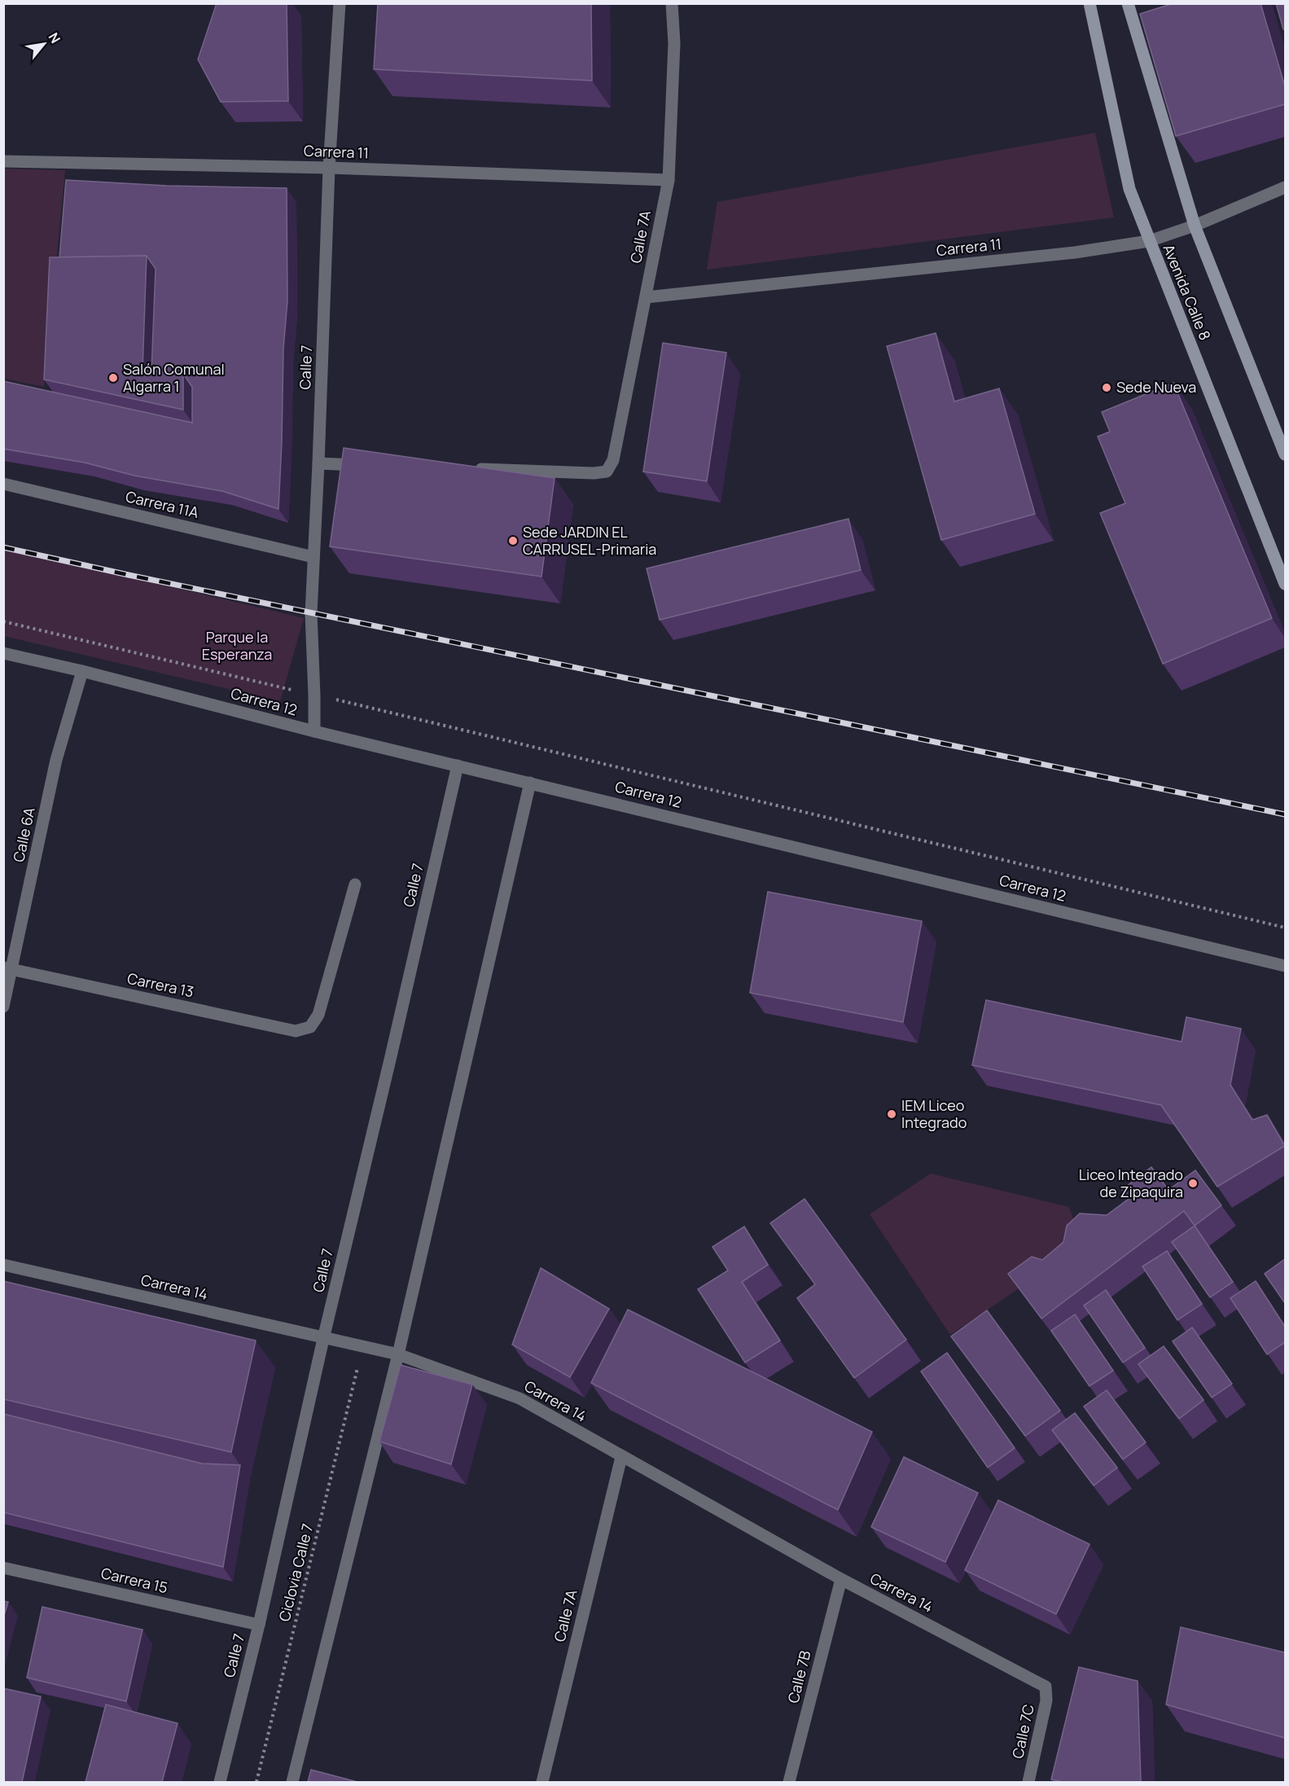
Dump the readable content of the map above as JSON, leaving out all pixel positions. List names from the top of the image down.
{
  "streets": {
    "main road": ["Avenida Calle 8"],
    "street": [
      "Carrera 11",
      "Calle 7A",
      "Calle 7",
      "Carrera 11A",
      "Carrera 12",
      "Calle 6A",
      "Carrera 13",
      "Carrera 14",
      "Carrera 15",
      "Calle 7B",
      "Calle 7C"
    ],
    "path": ["Ciclovia Calle 7"]
  },
  "crossings": [
    ["Carrera 11", "Calle 7A"],
    ["Carrera 11", "Avenida Calle 8"],
    ["Carrera 11", "Calle 7"],
    ["Calle 7A", "Carrera 14"],
    ["Calle 7", "Carrera 11A"],
    ["Calle 7", "Carrera 12"],
    ["Calle 7", "Carrera 14"],
    ["Calle 7", "Carrera 15"],
    ["Carrera 12", "Calle 6A"],
    ["Calle 6A", "Carrera 13"],
    ["Carrera 14", "Calle 7B"],
    ["Carrera 14", "Calle 7C"]
  ],
  "parks": ["Parque la Esperanza"],
  "places": [
    "Salón Comunal Algarra 1",
    "Sede Nueva",
    "Sede JARDIN EL CARRUSEL-Primaria",
    "IEM Liceo Integrado",
    "Liceo Integrado de Zipaquira"
  ],
  "north": "top right"
}
